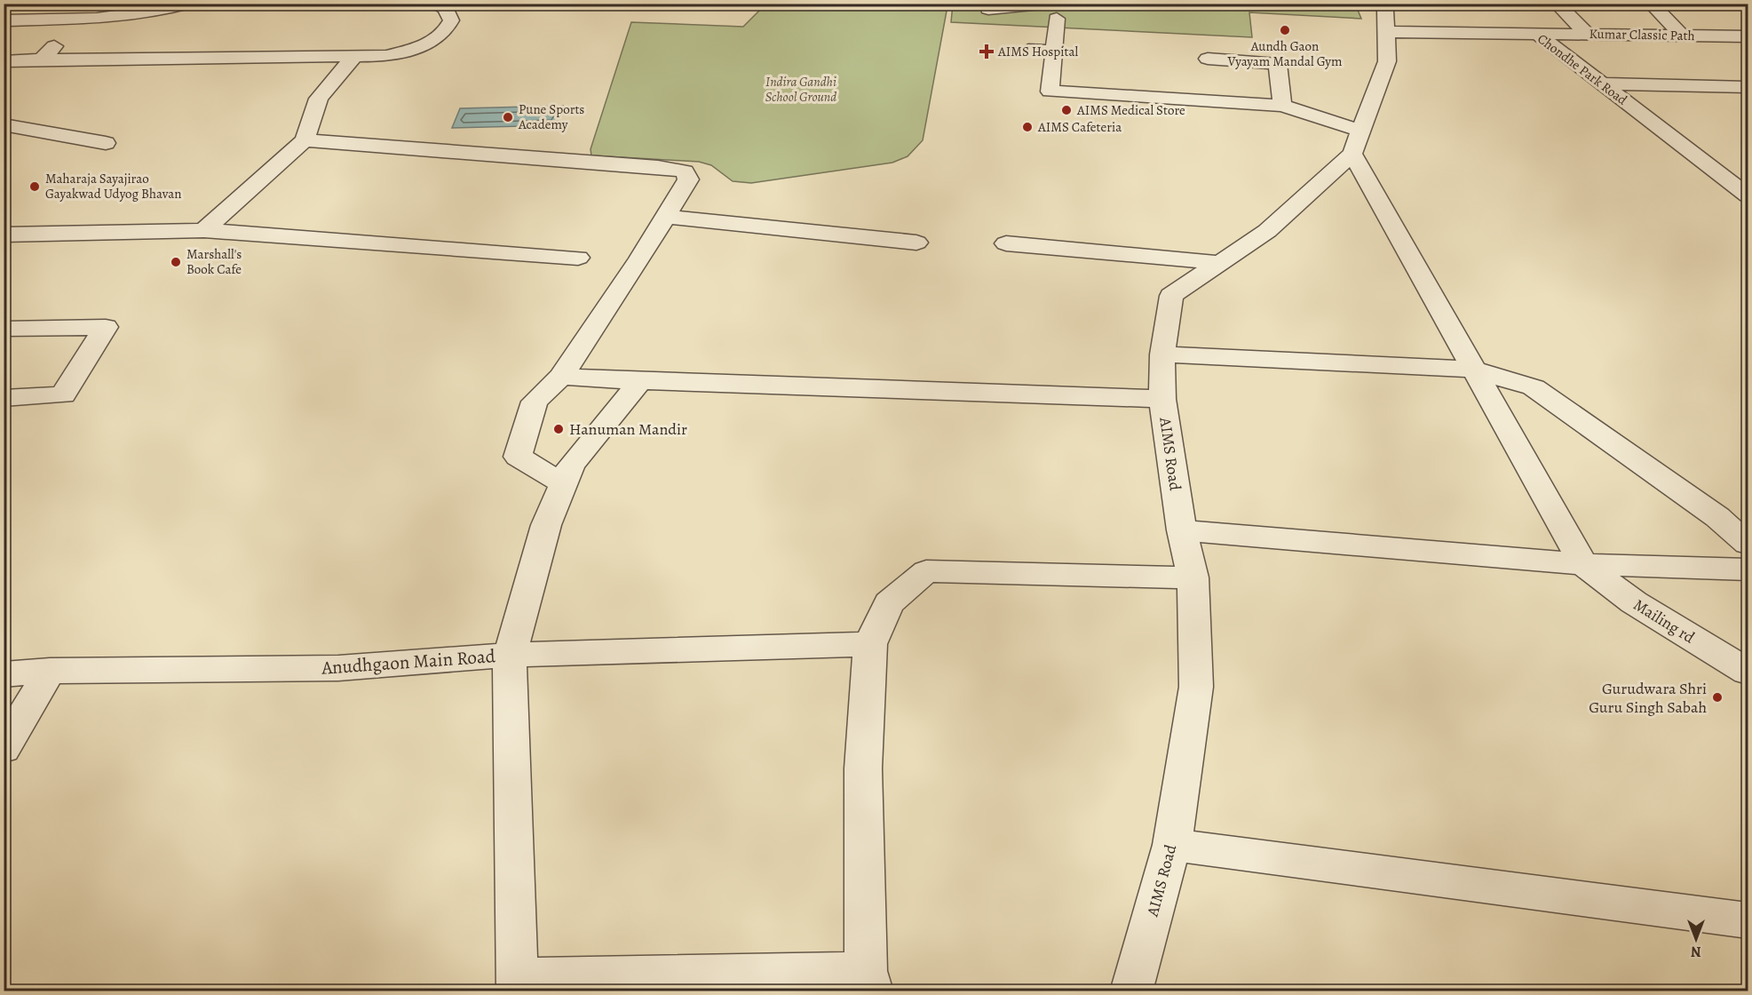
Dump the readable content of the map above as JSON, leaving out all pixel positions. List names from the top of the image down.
{
  "streets": {
    "street": [
      "Kumar Classic Path",
      "Chondhe Park Road",
      "AIMS Road",
      "Mailing rd",
      "Anudhgaon Main Road"
    ]
  },
  "crossings": [
    ["Kumar Classic Path", "Chondhe Park Road"],
    ["Chondhe Park Road", "AIMS Road"]
  ],
  "parks": ["Indira Gandhi School Ground"],
  "places": {
    "other": [
      "Aundh Gaon Vyayam Mandal Gym",
      "AIMS Medical Store",
      "Pune Sports Academy",
      "AIMS Cafeteria",
      "Maharaja Sayajirao Gayakwad Udyog Bhavan",
      "Marshall's Book Cafe",
      "Hanuman Mandir",
      "Gurudwara Shri Guru Singh Sabah"
    ],
    "health": ["AIMS Hospital"]
  },
  "north": "bottom"
}
